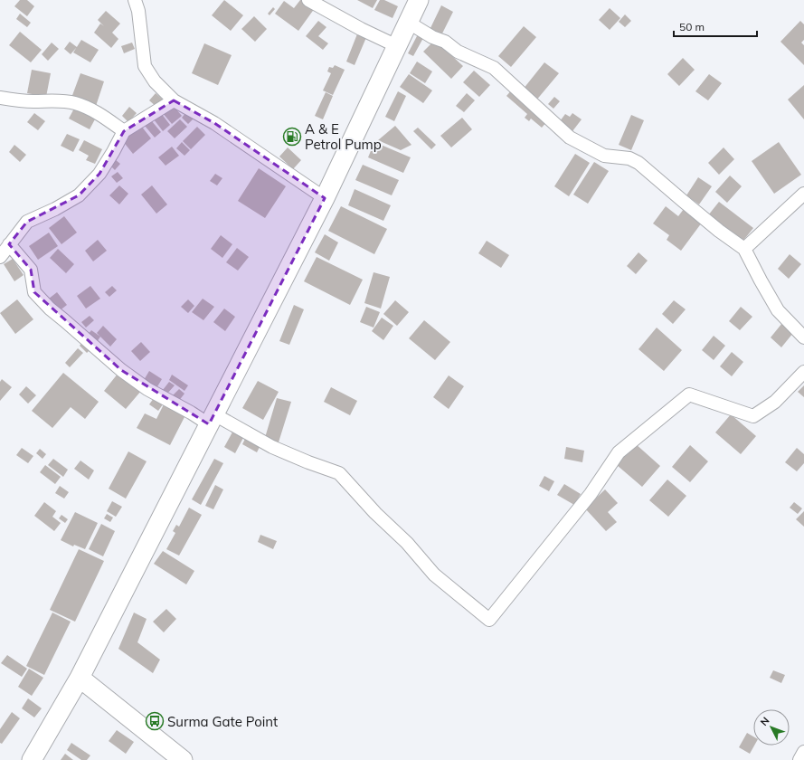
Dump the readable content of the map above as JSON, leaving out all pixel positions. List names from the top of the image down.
{
  "places": {
    "fuel station": ["A & E Petrol Pump"],
    "bus stop": ["Surma Gate Point"]
  },
  "scale_bar": "50 m",
  "north": "top left"
}
